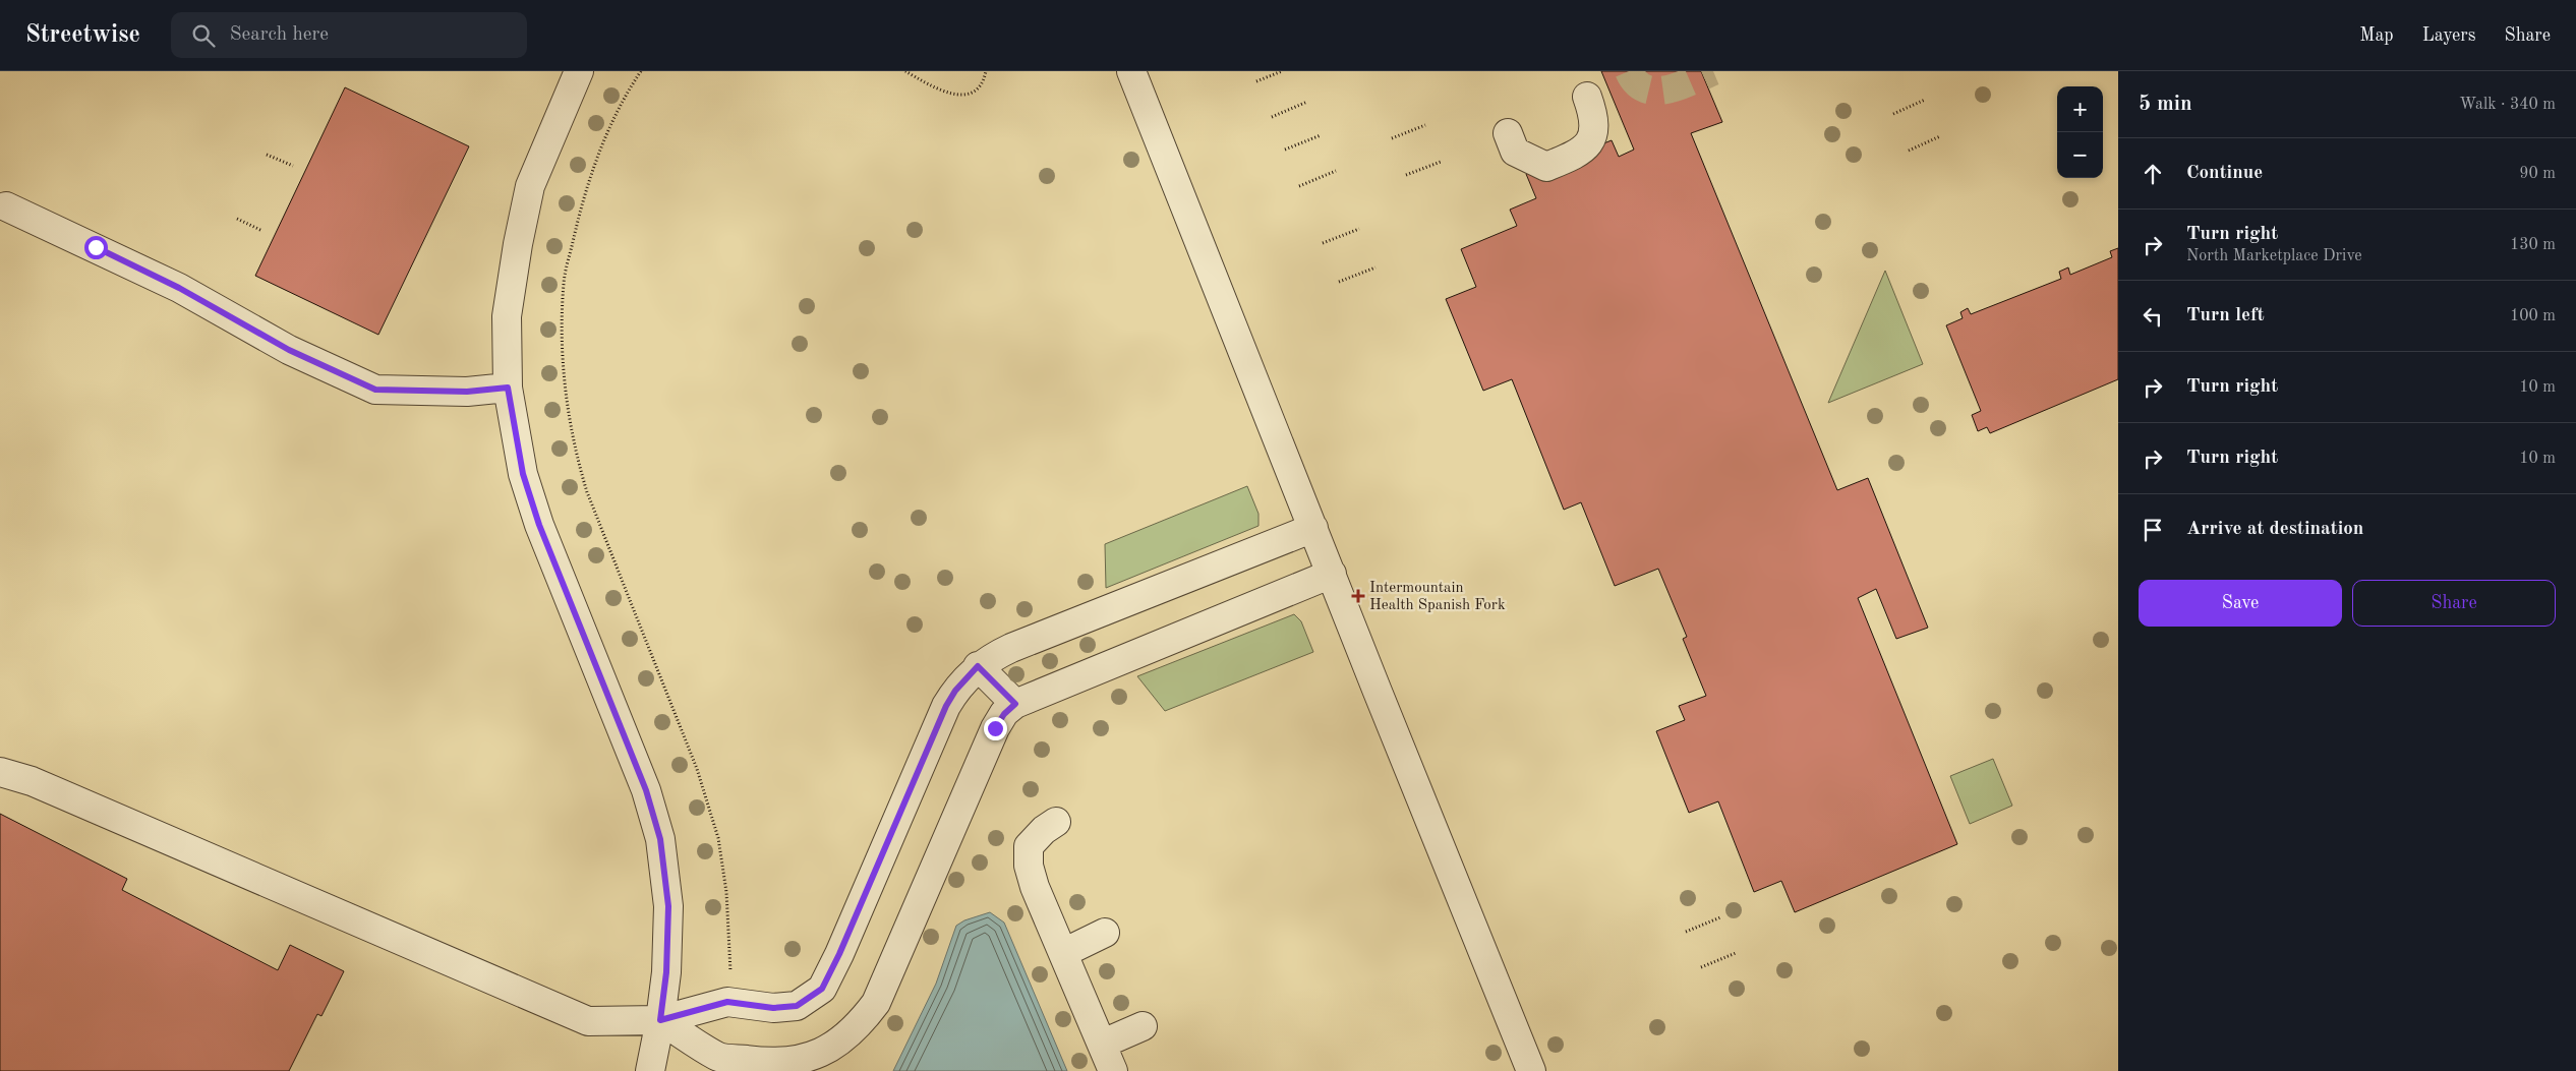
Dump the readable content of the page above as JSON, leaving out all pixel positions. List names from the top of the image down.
{
  "places": {
    "health": ["Intermountain Health Spanish Fork"]
  },
  "page": {
    "header": "Streetwise",
    "search": "Search here",
    "nav": ["Map", "Layers", "Share"],
    "heading": ["5 min", "Walk · 340 m"],
    "map_buttons": ["+", "−"],
    "list": [
      ["Continue", "90 m"],
      ["Turn right", "North Marketplace Drive", "130 m"],
      ["Turn left", "100 m"],
      ["Turn right", "10 m"],
      ["Turn right", "10 m"],
      "Arrive at destination"
    ],
    "buttons": ["Save", "Share"]
  }
}
